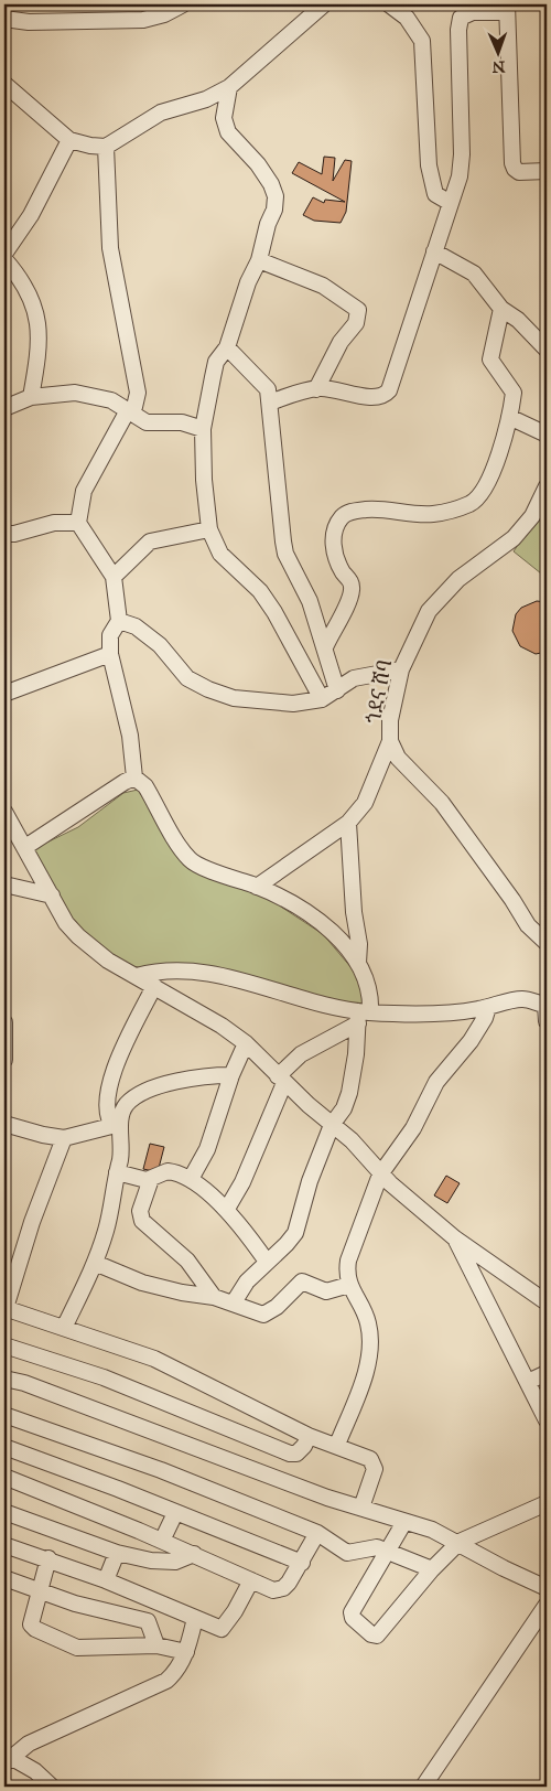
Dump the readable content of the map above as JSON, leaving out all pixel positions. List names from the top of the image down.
{
  "streets": {
    "street": ["ጎደና ሸባ"]
  },
  "north": "bottom"
}
